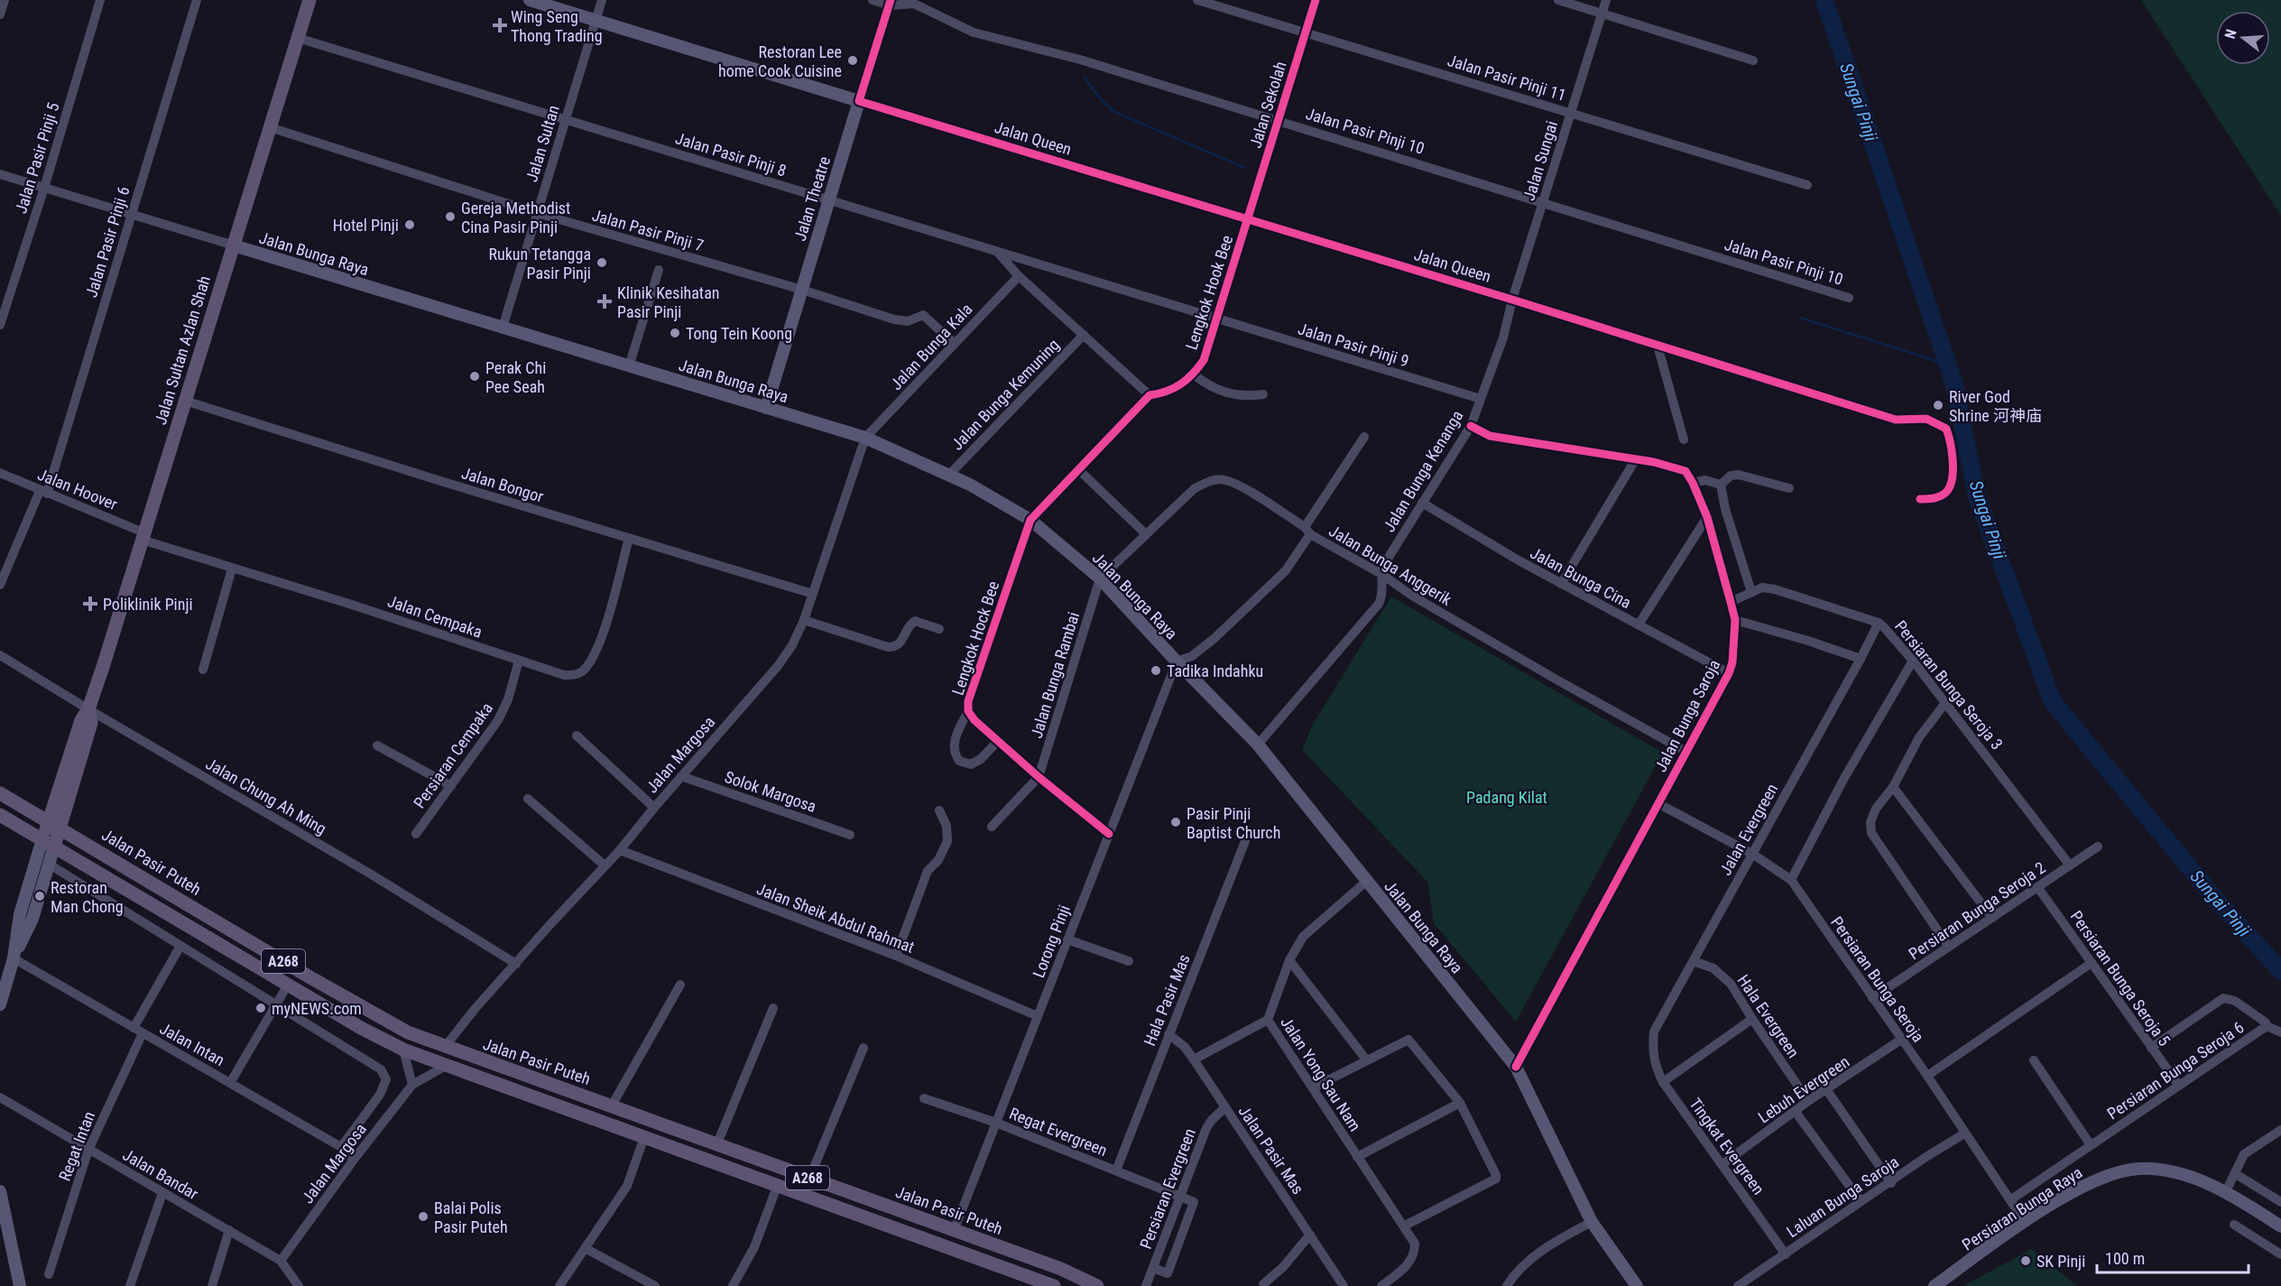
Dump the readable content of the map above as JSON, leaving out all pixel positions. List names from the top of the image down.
{
  "streets": {
    "main road": [
      "Jalan Queen",
      "Jalan Theatre",
      "Jalan Bunga Raya",
      "Jalan Sultan Azlan Shah",
      "Jalan Pasir Puteh",
      "A268",
      "Persiaran Bunga Raya"
    ],
    "street": [
      "Jalan Pasir Pinji 11",
      "Jalan Sekolah",
      "Jalan Pasir Pinji 10",
      "Jalan Sultan",
      "Jalan Pasir Pinji 8",
      "Jalan Pasir Pinji 5",
      "Jalan Sungai",
      "Jalan Pasir Pinji 7",
      "Jalan Pasir Pinji 6",
      "Lengkok Hook Bee",
      "Jalan Pasir Pinji 9",
      "Jalan Bunga Kala",
      "Jalan Bunga Kemuning",
      "Jalan Bunga Kenanga",
      "Jalan Bongor",
      "Jalan Hoover",
      "Jalan Bunga Anggerik",
      "Jalan Bunga Cina",
      "Jalan Cempaka",
      "Lengkok Hock Bee",
      "Jalan Bunga Rambai",
      "Persiaran Bunga Seroja 3",
      "Jalan Bunga Saroja",
      "Jalan Margosa",
      "Persiaran Cempaka",
      "Solok Margosa",
      "Jalan Chung Ah Ming",
      "Jalan Evergreen",
      "Persiaran Bunga Seroja 2",
      "Jalan Sheik Abdul Rahmat",
      "Lorong Pinji",
      "Persiaran Bunga Seroja 5",
      "Persiaran Bunga Seroja",
      "Hala Pasir Mas",
      "Hala Evergreen",
      "Jalan Intan",
      "Persiaran Bunga Seroja 6",
      "Jalan Yong Sau Nam",
      "Lebuh Evergreen",
      "Regat Evergreen",
      "Regat Intan",
      "Tingkat Evergreen",
      "Jalan Pasir Mas",
      "Jalan Bandar",
      "Persiaran Evergreen",
      "Laluan Bunga Saroja"
    ]
  },
  "crossings": [
    ["Jalan Pasir Pinji 11", "Jalan Sekolah"],
    ["Jalan Pasir Pinji 11", "Jalan Sungai"],
    ["Jalan Sekolah", "Jalan Pasir Pinji 10"],
    ["Jalan Sekolah", "Jalan Queen"],
    ["Jalan Sekolah", "Lengkok Hook Bee"],
    ["Jalan Pasir Pinji 10", "Jalan Sungai"],
    ["Jalan Pasir Pinji 10", "Jalan Theatre"],
    ["Jalan Queen", "Jalan Sultan"],
    ["Jalan Queen", "Jalan Sungai"],
    ["Jalan Queen", "Jalan Theatre"],
    ["Jalan Queen", "Lengkok Hook Bee"],
    ["Jalan Queen", "Jalan Bunga Kenanga"],
    ["Jalan Sultan", "Jalan Pasir Pinji 8"],
    ["Jalan Sultan", "Jalan Pasir Pinji 7"],
    ["Jalan Sultan", "Jalan Bunga Raya"],
    ["Jalan Pasir Pinji 8", "Jalan Theatre"],
    ["Jalan Pasir Pinji 8", "Lengkok Hook Bee"],
    ["Jalan Pasir Pinji 8", "Jalan Pasir Pinji 9"],
    ["Jalan Pasir Pinji 8", "Jalan Sultan Azlan Shah"],
    ["Jalan Sungai", "Jalan Bunga Kenanga"],
    ["Jalan Theatre", "Jalan Pasir Pinji 7"],
    ["Jalan Theatre", "Jalan Bunga Raya"],
    ["Jalan Pasir Pinji 7", "Jalan Bunga Kala"],
    ["Jalan Pasir Pinji 7", "Jalan Sultan Azlan Shah"],
    ["Jalan Pasir Pinji 6", "Jalan Hoover"],
    ["Jalan Bunga Raya", "Jalan Bunga Kala"],
    ["Jalan Bunga Raya", "Jalan Sultan Azlan Shah"],
    ["Jalan Bunga Raya", "Jalan Bunga Kemuning"],
    ["Jalan Bunga Raya", "Jalan Bunga Kenanga"],
    ["Jalan Bunga Raya", "Jalan Bunga Anggerik"],
    ["Jalan Bunga Raya", "Lengkok Hock Bee"],
    ["Jalan Bunga Raya", "Jalan Bunga Rambai"],
    ["Jalan Bunga Raya", "Jalan Bunga Saroja"],
    ["Jalan Bunga Raya", "Jalan Margosa"],
    ["Jalan Bunga Raya", "Lorong Pinji"],
    ["Jalan Bunga Raya", "Jalan Yong Sau Nam"],
    ["Lengkok Hook Bee", "Jalan Pasir Pinji 9"],
    ["Jalan Pasir Pinji 9", "Jalan Bunga Kenanga"],
    ["Jalan Bunga Kala", "Jalan Margosa"],
    ["Jalan Sultan Azlan Shah", "Jalan Bongor"],
    ["Jalan Sultan Azlan Shah", "Jalan Hoover"],
    ["Jalan Sultan Azlan Shah", "Jalan Cempaka"],
    ["Jalan Sultan Azlan Shah", "Jalan Chung Ah Ming"],
    ["Jalan Sultan Azlan Shah", "Jalan Pasir Puteh"],
    ["Jalan Sultan Azlan Shah", "A268"],
    ["Jalan Sultan Azlan Shah", "Jalan Intan"],
    ["Jalan Bunga Kenanga", "Jalan Bunga Anggerik"],
    ["Jalan Bunga Kenanga", "Jalan Bunga Cina"],
    ["Jalan Bunga Kenanga", "Jalan Bunga Saroja"],
    ["Jalan Bongor", "Jalan Cempaka"],
    ["Jalan Bongor", "Jalan Margosa"],
    ["Jalan Hoover", "Jalan Cempaka"],
    ["Jalan Bunga Anggerik", "Jalan Bunga Rambai"],
    ["Jalan Bunga Anggerik", "Jalan Bunga Saroja"],
    ["Jalan Bunga Cina", "Jalan Bunga Saroja"],
    ["Jalan Cempaka", "Persiaran Cempaka"],
    ["Lengkok Hock Bee", "Jalan Bunga Rambai"],
    ["Lengkok Hock Bee", "Lorong Pinji"],
    ["Persiaran Bunga Seroja 3", "Jalan Bunga Saroja"],
    ["Persiaran Bunga Seroja 3", "Jalan Evergreen"],
    ["Persiaran Bunga Seroja 3", "Persiaran Bunga Seroja 2"],
    ["Jalan Bunga Saroja", "Persiaran Bunga Seroja"],
    ["Jalan Margosa", "Solok Margosa"],
    ["Jalan Margosa", "Jalan Chung Ah Ming"],
    ["Jalan Margosa", "Jalan Pasir Puteh"],
    ["Jalan Margosa", "Jalan Sheik Abdul Rahmat"],
    ["Jalan Margosa", "Jalan Intan"],
    ["Jalan Margosa", "Jalan Bandar"],
    ["Jalan Evergreen", "Persiaran Bunga Seroja"],
    ["Jalan Evergreen", "Hala Evergreen"],
    ["Jalan Evergreen", "Tingkat Evergreen"],
    ["Jalan Pasir Puteh", "Lorong Pinji"],
    ["Persiaran Bunga Seroja 2", "Persiaran Bunga Seroja 5"],
    ["Persiaran Bunga Seroja 2", "Persiaran Bunga Seroja"],
    ["Jalan Sheik Abdul Rahmat", "Lorong Pinji"],
    ["Lorong Pinji", "Regat Evergreen"],
    ["Persiaran Bunga Seroja 5", "Persiaran Bunga Seroja 6"],
    ["Persiaran Bunga Seroja", "Persiaran Bunga Seroja 6"],
    ["Persiaran Bunga Seroja", "Lebuh Evergreen"],
    ["Persiaran Bunga Seroja", "Laluan Bunga Saroja"],
    ["Persiaran Bunga Seroja", "Persiaran Bunga Raya"],
    ["Hala Pasir Mas", "Regat Evergreen"],
    ["Hala Pasir Mas", "Jalan Pasir Mas"],
    ["Hala Evergreen", "Lebuh Evergreen"],
    ["Jalan Intan", "Regat Intan"],
    ["Lebuh Evergreen", "Tingkat Evergreen"],
    ["Regat Evergreen", "Persiaran Evergreen"],
    ["Regat Intan", "Jalan Bandar"],
    ["Tingkat Evergreen", "Laluan Bunga Saroja"],
    ["Jalan Pasir Mas", "Persiaran Evergreen"]
  ],
  "water": ["Sungai Pinji"],
  "parks": ["Padang Kilat"],
  "places": {
    "health": ["Wing Seng Thong Trading", "Klinik Kesihatan Pasir Pinji", "Poliklinik Pinji"],
    "other": [
      "Restoran Lee home Cook Cuisine",
      "Gereja Methodist Cina Pasir Pinji",
      "Hotel Pinji",
      "Rukun Tetangga Pasir Pinji",
      "Tong Tein Koong",
      "Perak Chi Pee Seah",
      "River God Shrine 河神庙",
      "Tadika Indahku",
      "Pasir Pinji Baptist Church",
      "Restoran Man Chong",
      "myNEWS.com",
      "Balai Polis Pasir Puteh",
      "SK Pinji"
    ]
  },
  "scale_bar": "100 m",
  "north": "left"
}
